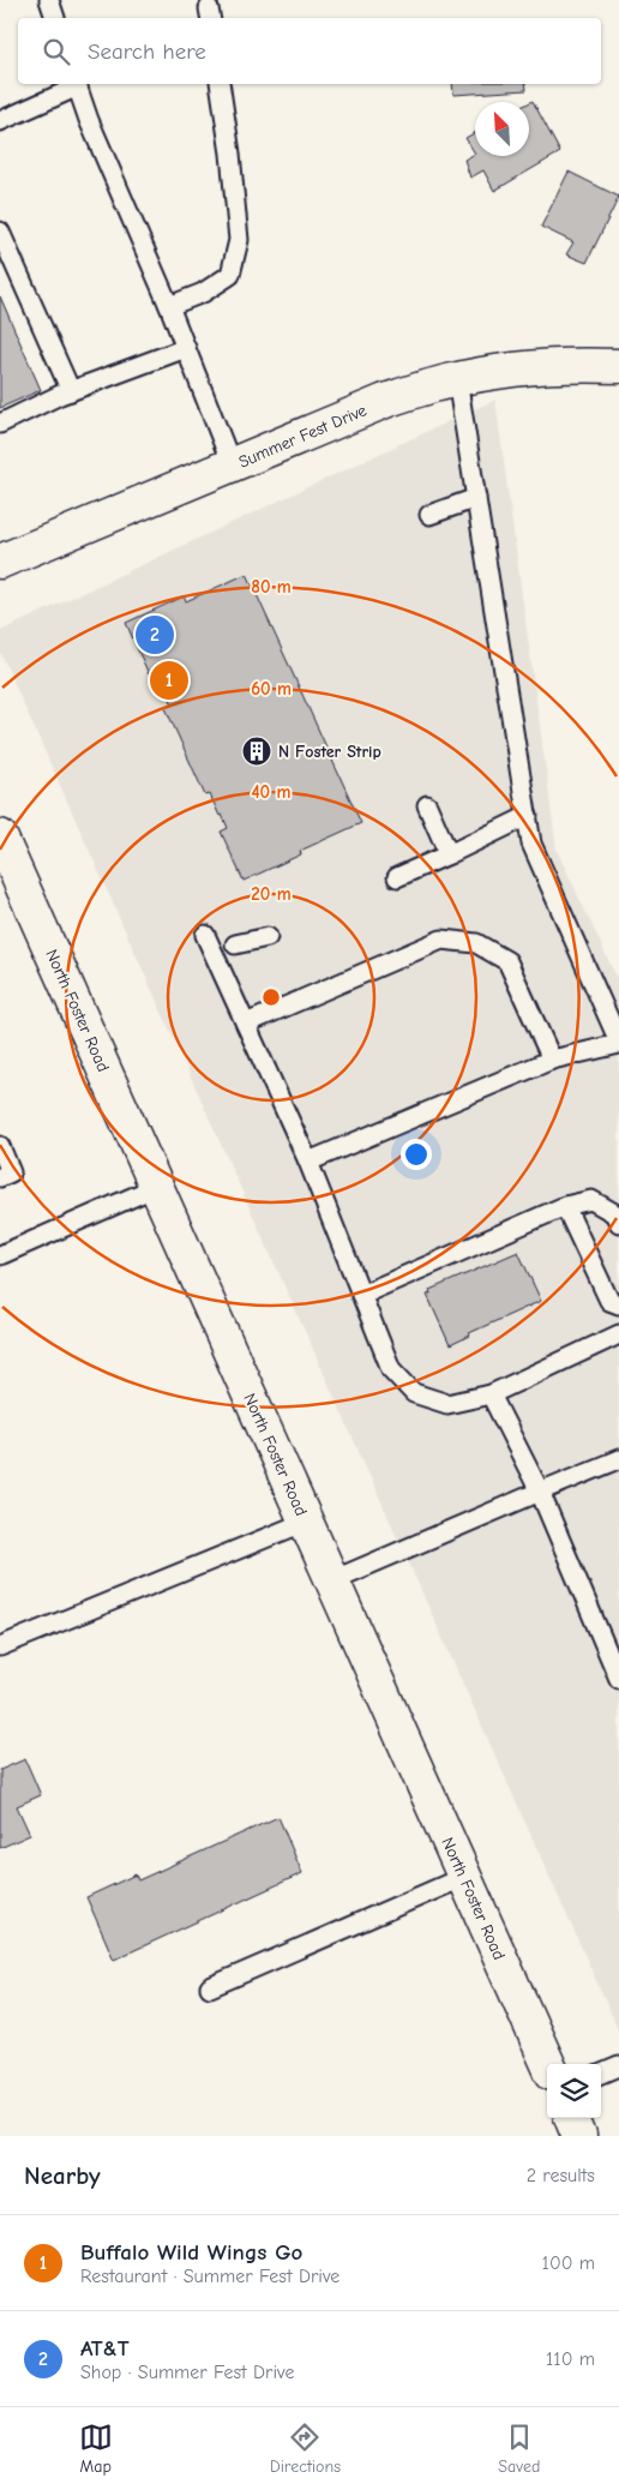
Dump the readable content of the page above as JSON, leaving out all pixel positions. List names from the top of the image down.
{
  "streets": {
    "main road": ["Summer Fest Drive", "North Foster Road"]
  },
  "places": {
    "building": ["N Foster Strip"]
  },
  "north": "top left",
  "page": {
    "search": "Search here",
    "pins": ["2", "1"],
    "heading": ["Nearby", "2 results"],
    "list": [
      {
        "mark": "1",
        "name": "Buffalo Wild Wings Go",
        "note": "Restaurant · Summer Fest Drive",
        "value": "100 m"
      },
      {
        "mark": "2",
        "name": "AT&T",
        "note": "Shop · Summer Fest Drive",
        "value": "110 m"
      }
    ],
    "nav": ["Map", "Directions", "Saved"]
  },
  "rings": [
    "80 m",
    "60 m",
    "40 m",
    "20 m"
  ]
}
